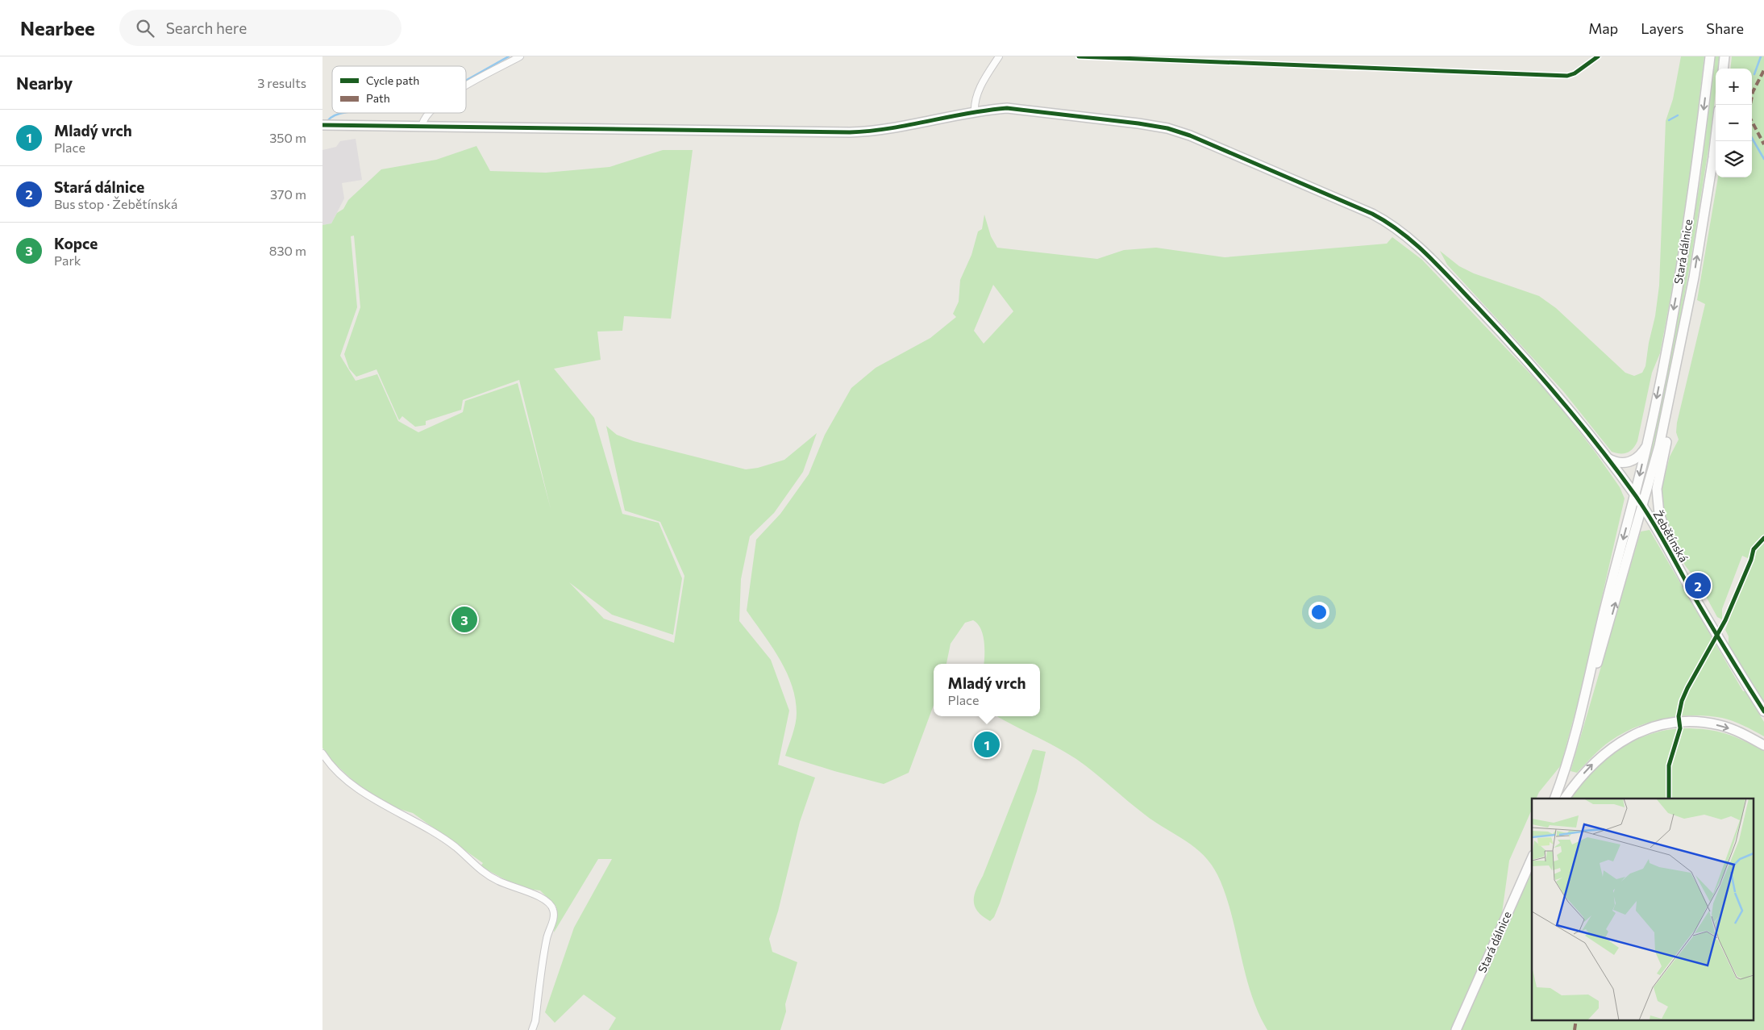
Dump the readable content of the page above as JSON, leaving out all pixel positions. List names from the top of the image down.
{
  "streets": {
    "street": ["Stará dálnice", "Žebětínská"]
  },
  "crossings": [
    ["Stará dálnice", "Žebětínská"]
  ],
  "legend": ["Cycle path", "Path"],
  "page": {
    "header": "Nearbee",
    "search": "Search here",
    "nav": ["Map", "Layers", "Share"],
    "heading": ["Nearby", "3 results"],
    "map_buttons": ["+", "−"],
    "list": [
      {
        "mark": "1",
        "name": "Mladý vrch",
        "note": "Place",
        "value": "350 m"
      },
      {
        "mark": "2",
        "name": "Stará dálnice",
        "note": "Bus stop · Žebětínská",
        "value": "370 m"
      },
      {
        "mark": "3",
        "name": "Kopce",
        "note": "Park",
        "value": "830 m"
      }
    ],
    "pins": ["2", "3", "1"],
    "popup": ["Mladý vrch", "Place"]
  }
}
